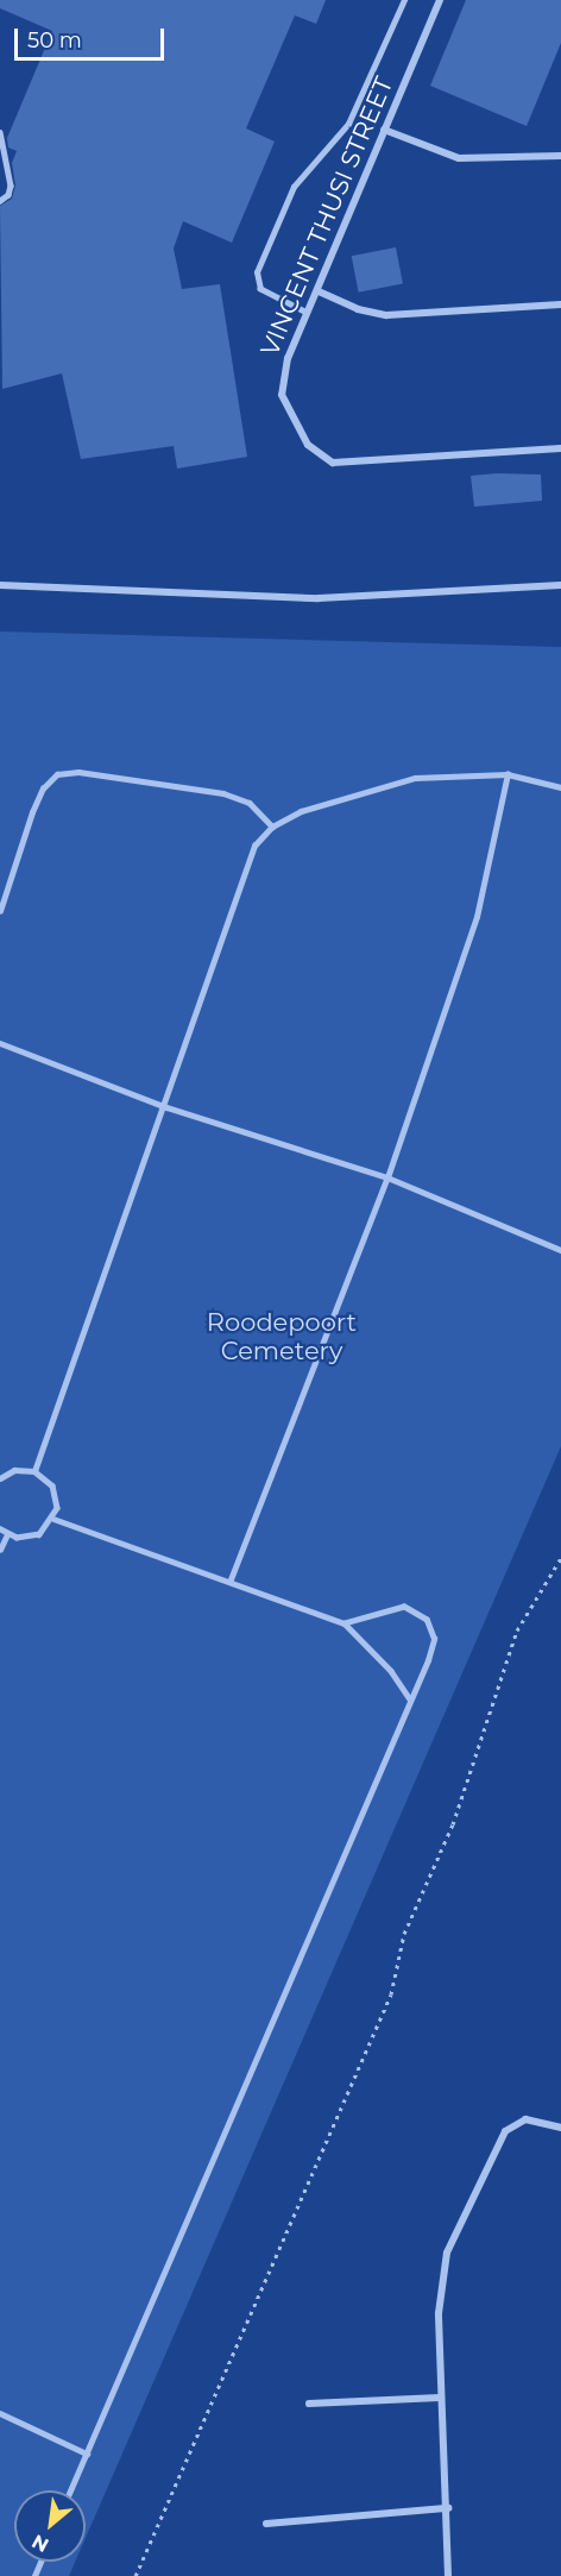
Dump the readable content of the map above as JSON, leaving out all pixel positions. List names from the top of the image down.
{
  "streets": {
    "street": ["VINCENT THUSI STREET"]
  },
  "parks": ["Roodepoort Cemetery"],
  "scale_bar": "50 m",
  "north": "bottom left"
}
